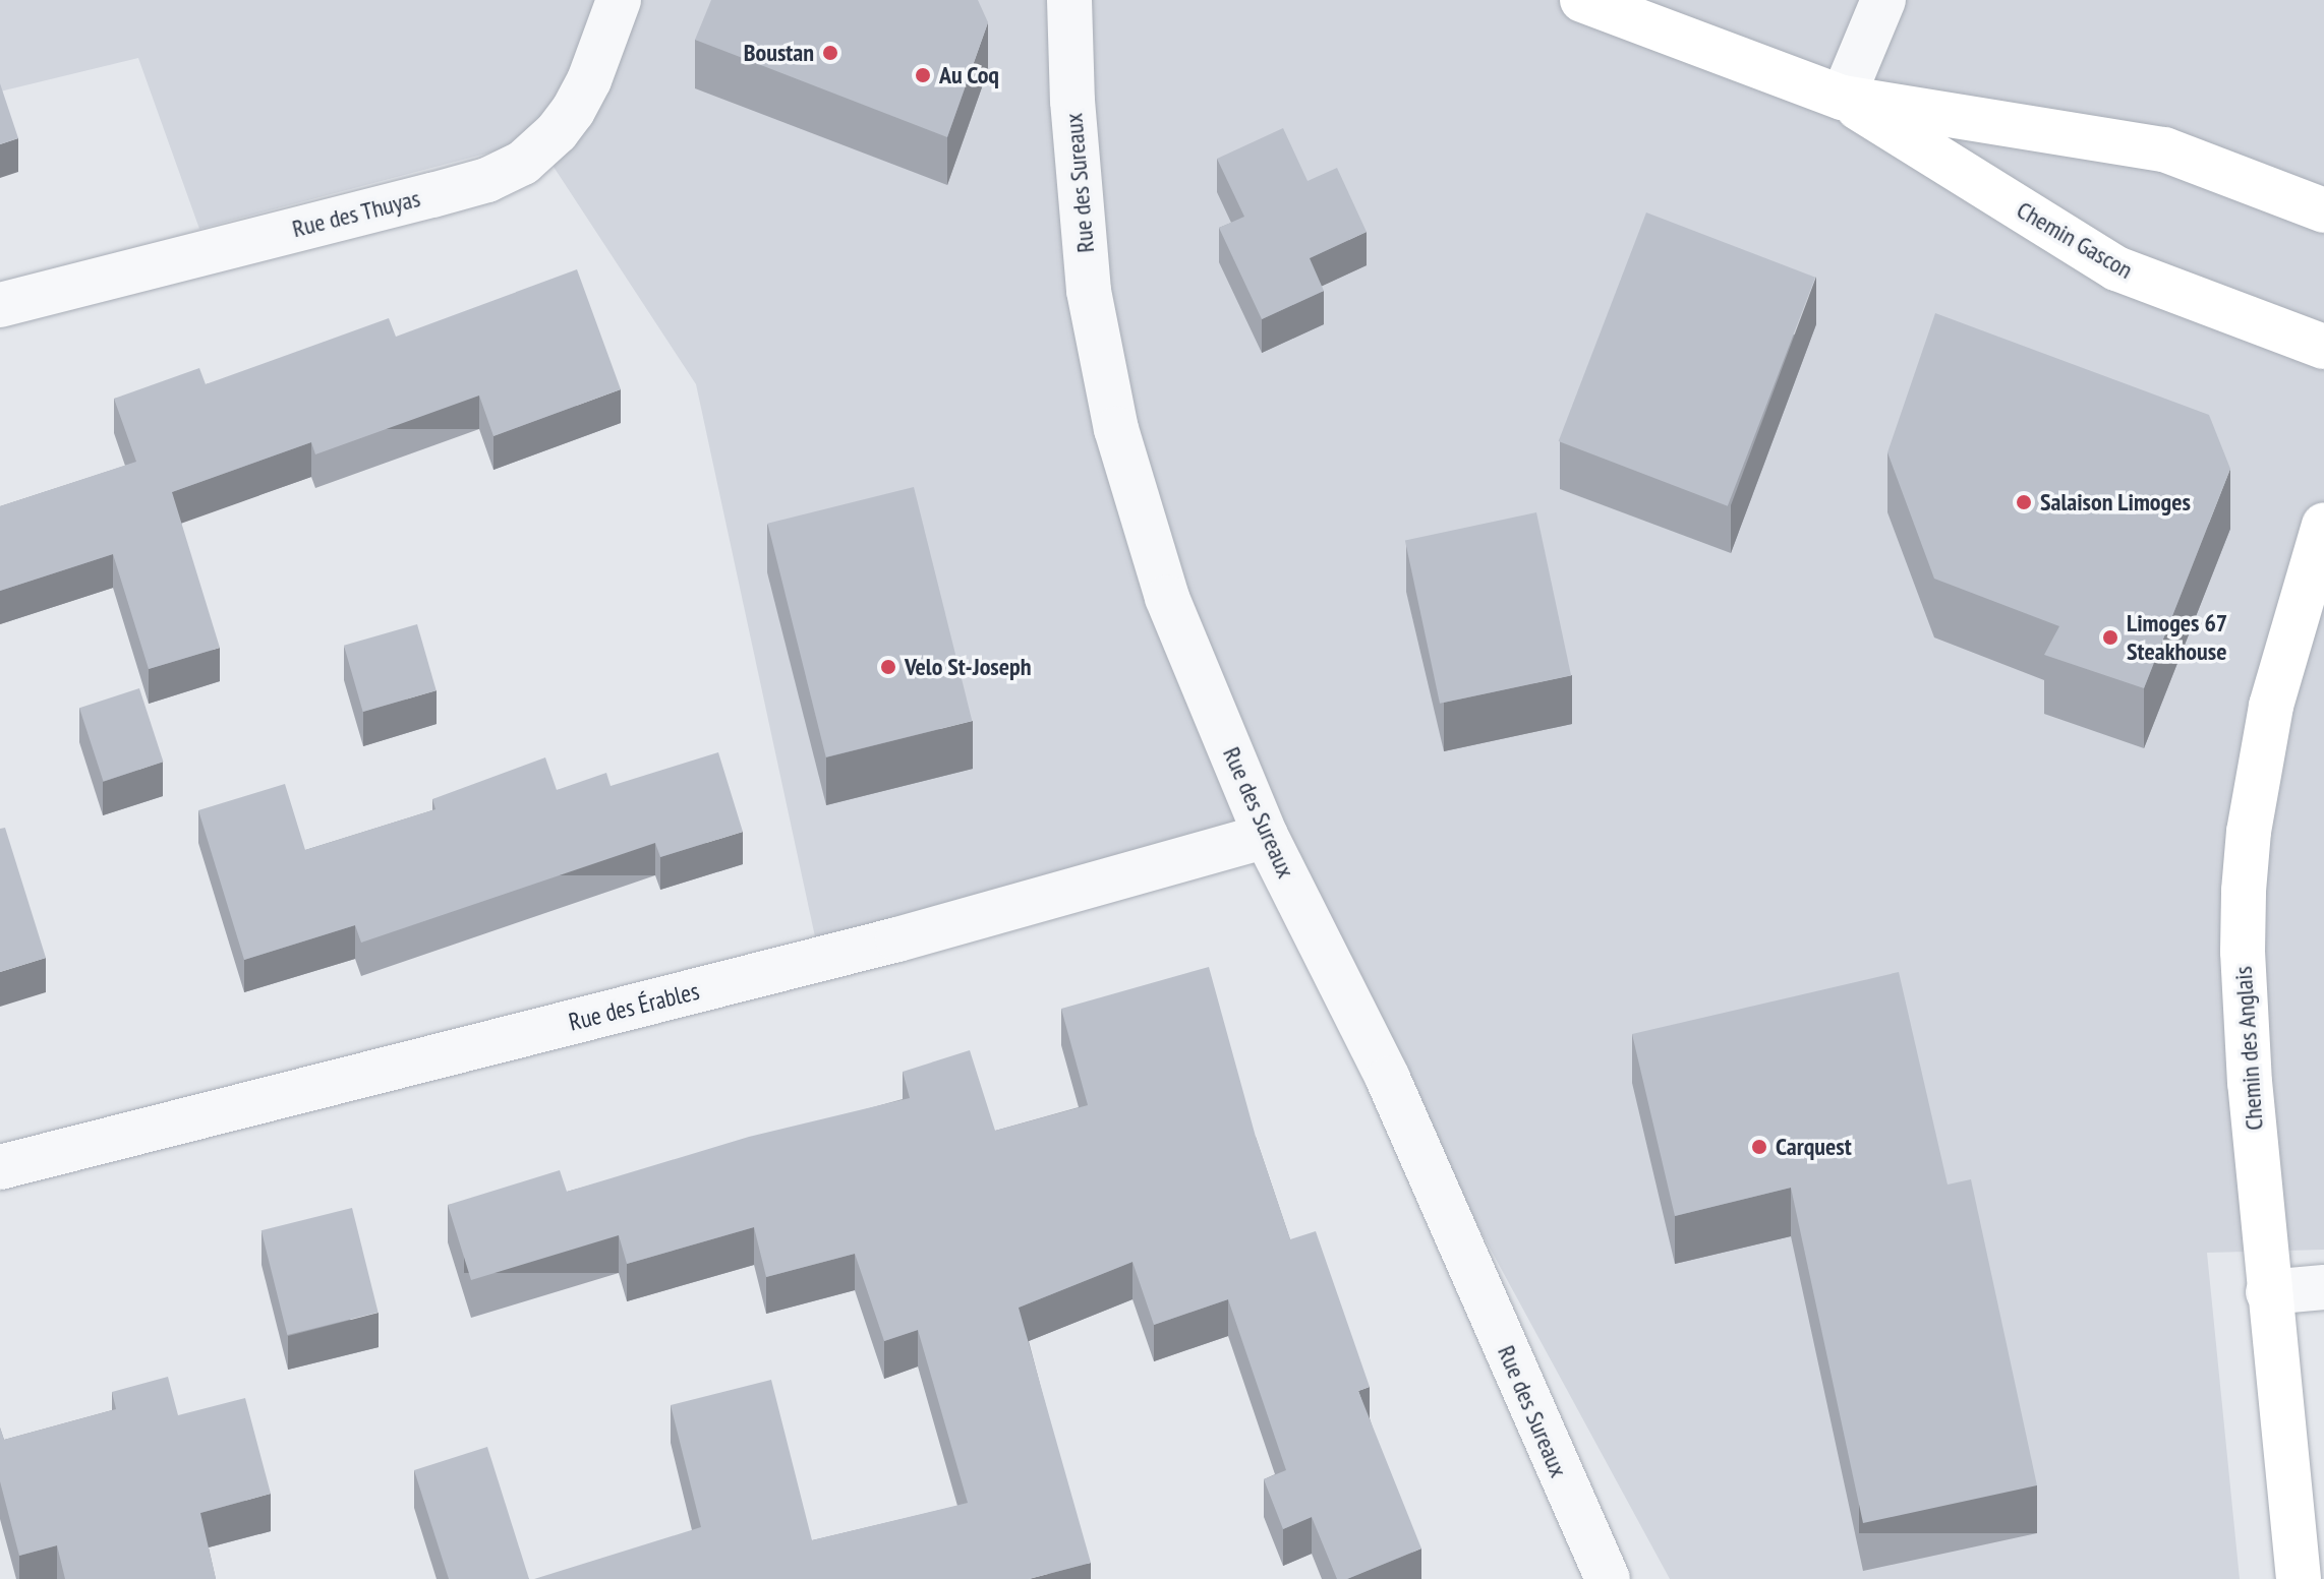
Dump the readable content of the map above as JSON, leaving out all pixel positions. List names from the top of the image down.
{
  "streets": {
    "main road": ["Chemin Gascon", "Chemin des Anglais"],
    "street": ["Rue des Sureaux", "Rue des Thuyas", "Rue des Érables"]
  },
  "crossings": [
    ["Rue des Sureaux", "Rue des Érables"]
  ],
  "places": [
    "Boustan",
    "Au Coq",
    "Salaison Limoges",
    "Limoges 67 Steakhouse",
    "Velo St-Joseph",
    "Carquest"
  ]
}
